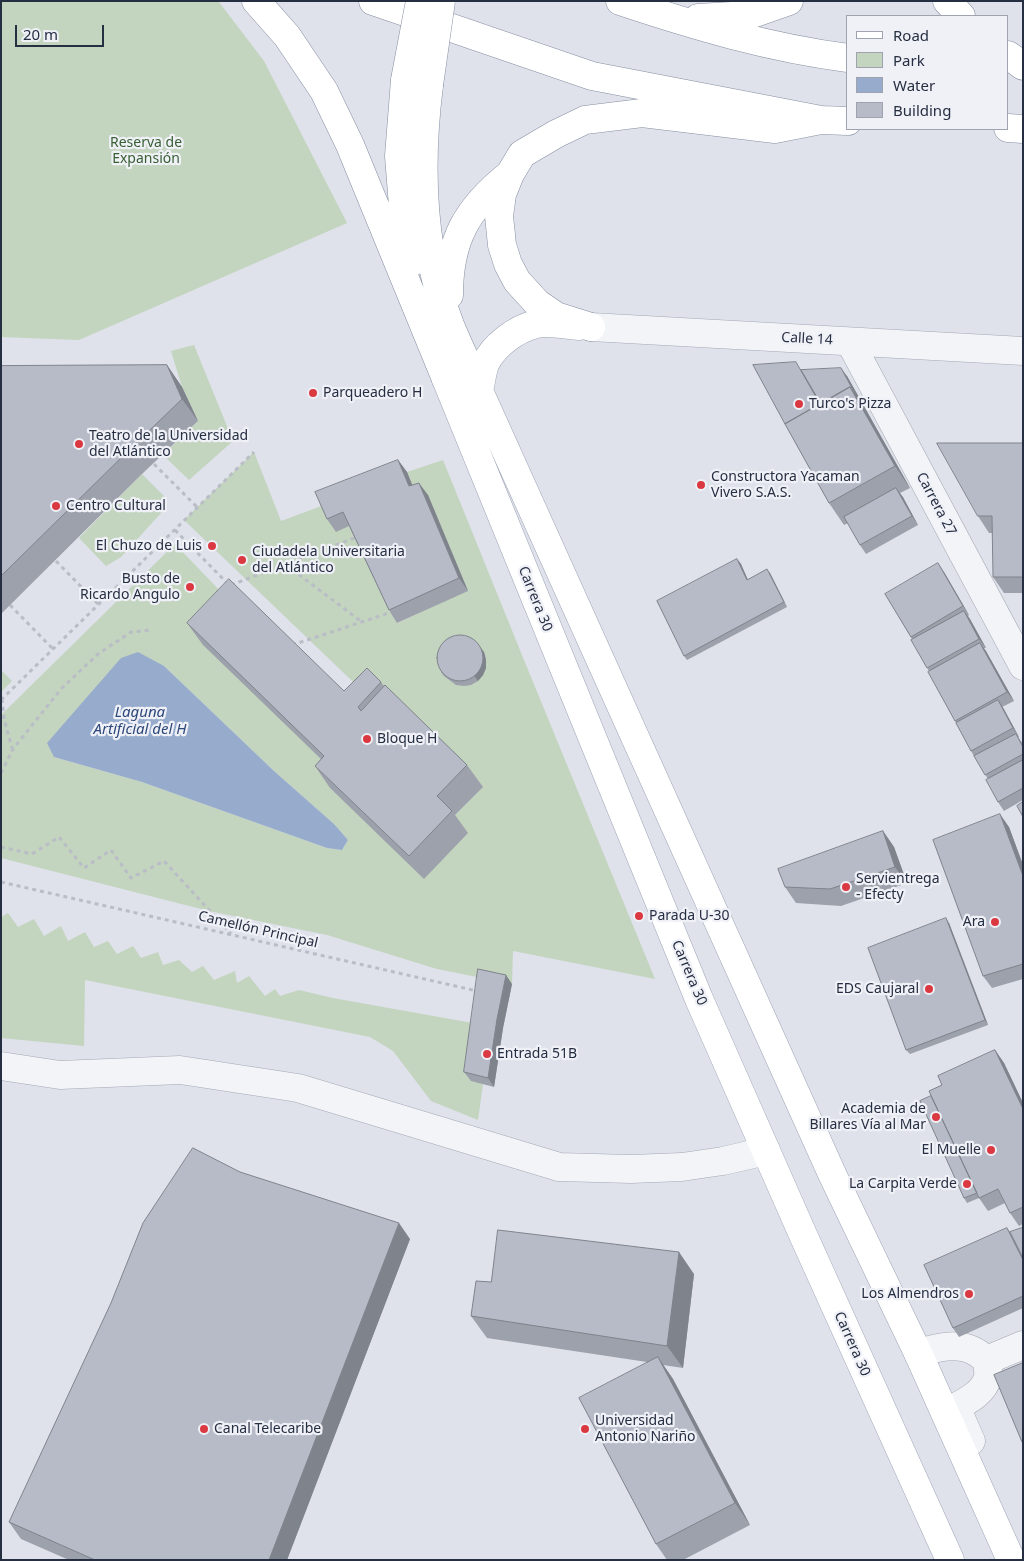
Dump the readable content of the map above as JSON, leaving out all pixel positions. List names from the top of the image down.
{
  "streets": {
    "main road": ["Carrera 30"],
    "street": ["Calle 14", "Carrera 27"],
    "path": ["Camellón Principal"]
  },
  "crossings": [
    ["Calle 14", "Carrera 27"]
  ],
  "water": ["Laguna Artificial del H"],
  "parks": ["Reserva de Expansión"],
  "places": [
    "Parqueadero H",
    "Turco's Pizza",
    "Teatro de la Universidad del Atlántico",
    "Constructora Yacaman Vivero S.A.S.",
    "Centro Cultural",
    "El Chuzo de Luis",
    "Ciudadela Universitaria del Atlántico",
    "Busto de Ricardo Angulo",
    "Bloque H",
    "Servientrega - Efecty",
    "Parada U-30",
    "Ara",
    "EDS Caujaral",
    "Entrada 51B",
    "Academia de Billares Vía al Mar",
    "El Muelle",
    "La Carpita Verde",
    "Los Almendros",
    "Canal Telecaribe",
    "Universidad Antonio Nariño"
  ],
  "legend": [
    "Road",
    "Park",
    "Water",
    "Building"
  ],
  "scale_bar": "20 m"
}
